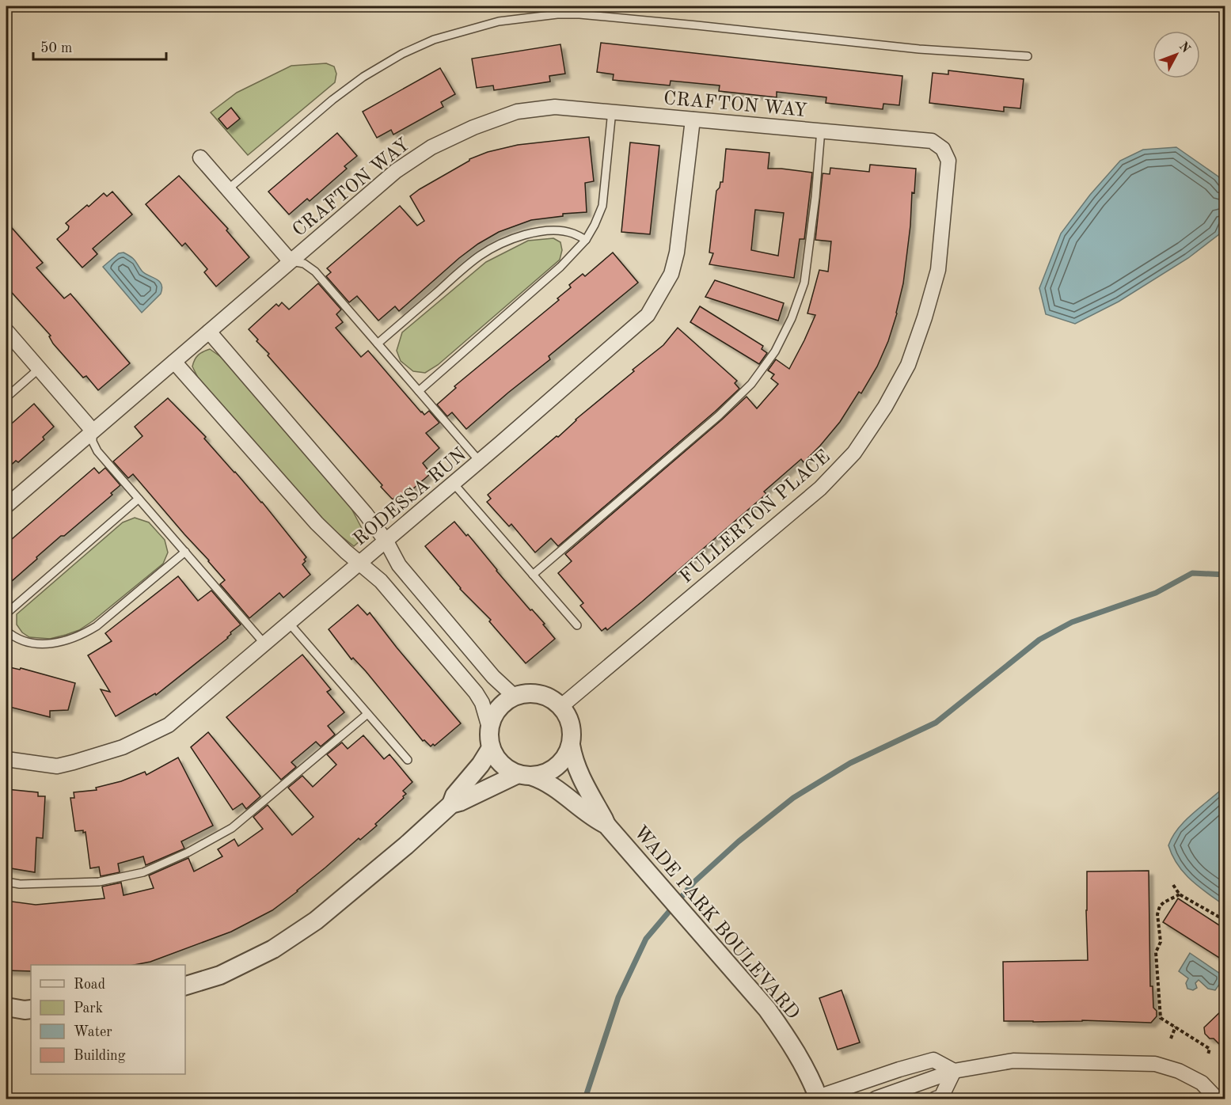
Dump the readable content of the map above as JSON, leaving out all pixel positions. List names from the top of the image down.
{
  "streets": {
    "street": [
      "CRAFTON WAY",
      "RODESSA RUN",
      "FULLERTON PLACE",
      "WADE PARK BOULEVARD"
    ]
  },
  "crossings": [
    ["CRAFTON WAY", "RODESSA RUN"],
    ["CRAFTON WAY", "FULLERTON PLACE"],
    ["FULLERTON PLACE", "WADE PARK BOULEVARD"]
  ],
  "legend": [
    "Road",
    "Park",
    "Water",
    "Building"
  ],
  "scale_bar": "50 m",
  "north": "top right"
}
